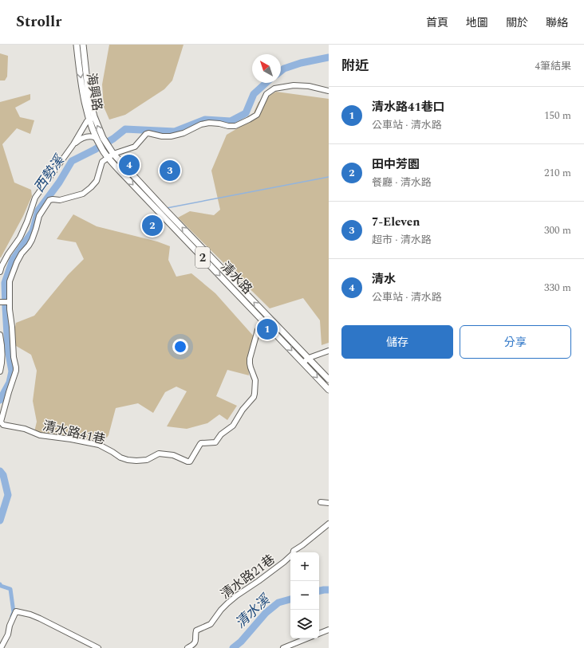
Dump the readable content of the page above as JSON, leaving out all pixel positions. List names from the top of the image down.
{
  "streets": {
    "main road": ["海興路", "2", "清水路"],
    "street": ["清水路41巷", "清水路21巷"]
  },
  "crossings": [
    ["海興路", "清水路"],
    ["清水路", "清水路41巷"]
  ],
  "water": ["西勢溪", "清水溪"],
  "north": "top left",
  "page": {
    "header": "Strollr",
    "nav": [
      "首頁",
      "地圖",
      "關於",
      "聯絡"
    ],
    "heading": ["附近", "4筆結果"],
    "list": [
      {
        "mark": "1",
        "name": "清水路41巷口",
        "note": "公車站 · 清水路",
        "value": "150 m"
      },
      {
        "mark": "2",
        "name": "田中芳園",
        "note": "餐廳 · 清水路",
        "value": "210 m"
      },
      {
        "mark": "3",
        "name": "7-Eleven",
        "note": "超市 · 清水路",
        "value": "300 m"
      },
      {
        "mark": "4",
        "name": "清水",
        "note": "公車站 · 清水路",
        "value": "330 m"
      }
    ],
    "pins": [
      "4",
      "3",
      "2",
      "1"
    ],
    "buttons": ["儲存", "分享"],
    "map_buttons": ["+", "−"]
  }
}
